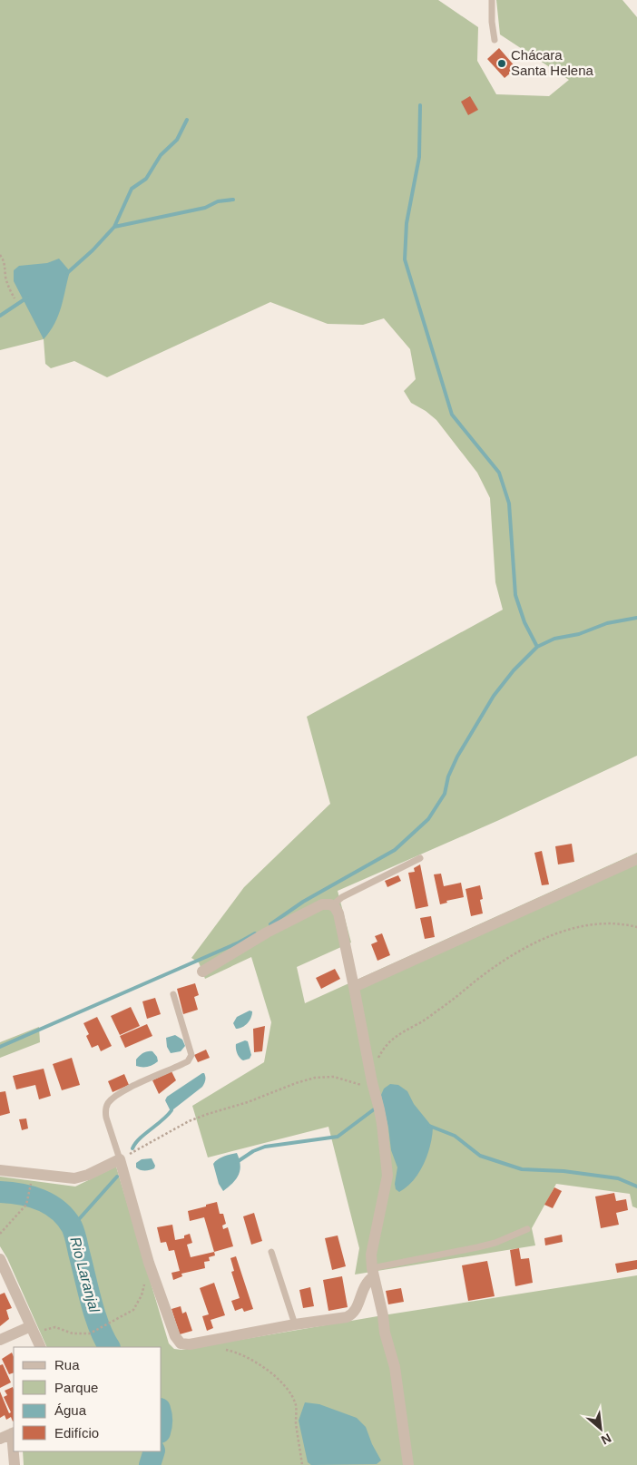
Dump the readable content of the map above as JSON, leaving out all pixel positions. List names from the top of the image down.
{
  "water": ["Rio Laranjal"],
  "places": ["Chácara Santa Helena"],
  "legend": [
    "Rua",
    "Parque",
    "Água",
    "Edifício"
  ],
  "north": "bottom right"
}
